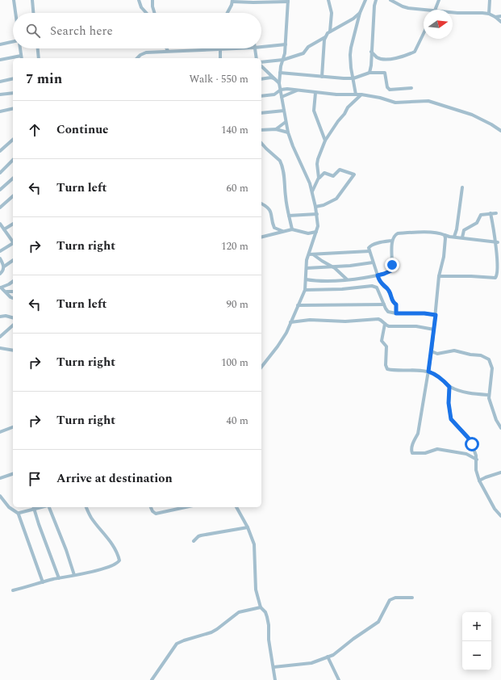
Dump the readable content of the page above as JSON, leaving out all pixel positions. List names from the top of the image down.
{
  "north": "right",
  "page": {
    "search": "Search here",
    "heading": ["7 min", "Walk · 550 m"],
    "list": [
      ["Continue", "140 m"],
      ["Turn left", "60 m"],
      ["Turn right", "120 m"],
      ["Turn left", "90 m"],
      ["Turn right", "100 m"],
      ["Turn right", "40 m"],
      "Arrive at destination"
    ],
    "map_buttons": ["+", "−"]
  }
}
